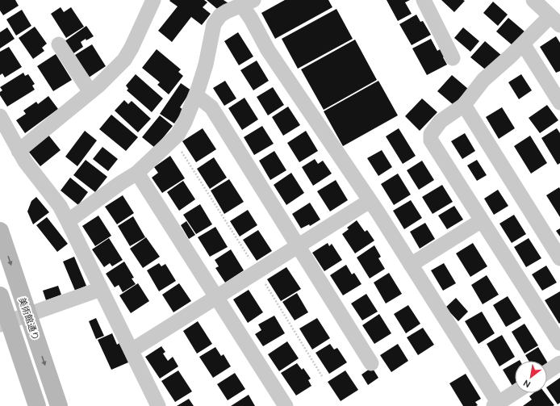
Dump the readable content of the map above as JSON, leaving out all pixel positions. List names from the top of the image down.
{
  "streets": {
    "street": ["美術館通り"]
  },
  "north": "bottom left"
}
